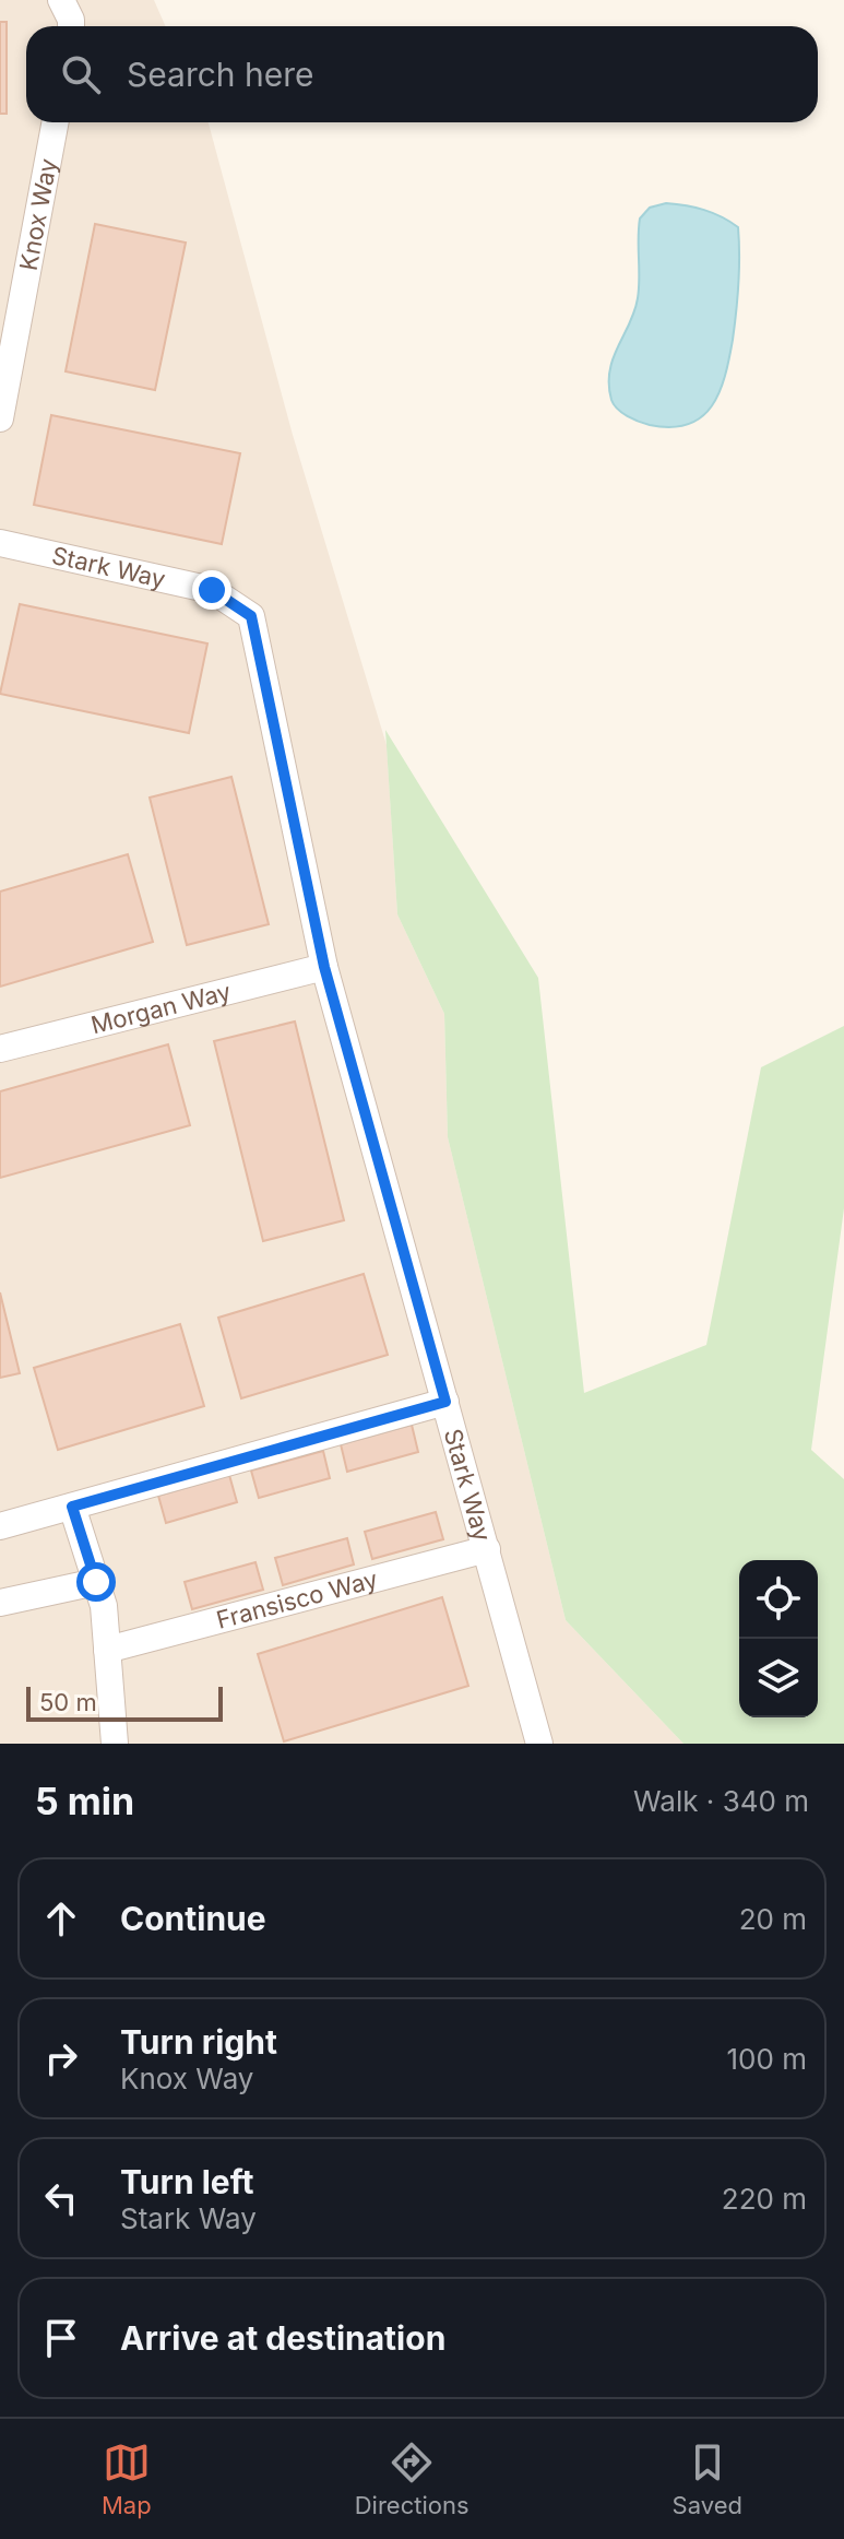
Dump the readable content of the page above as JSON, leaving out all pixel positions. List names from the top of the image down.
{
  "streets": {
    "street": [
      "Knox Way",
      "Stark Way",
      "Morgan Way",
      "Fransisco Way"
    ]
  },
  "crossings": [
    ["Stark Way", "Morgan Way"],
    ["Stark Way", "Fransisco Way"]
  ],
  "scale_bar": "50 m",
  "page": {
    "search": "Search here",
    "scale": "50 m",
    "heading": ["5 min", "Walk · 340 m"],
    "list": [
      ["Continue", "20 m"],
      ["Turn right", "Knox Way", "100 m"],
      ["Turn left", "Stark Way", "220 m"],
      "Arrive at destination"
    ],
    "nav": ["Map", "Directions", "Saved"]
  }
}
